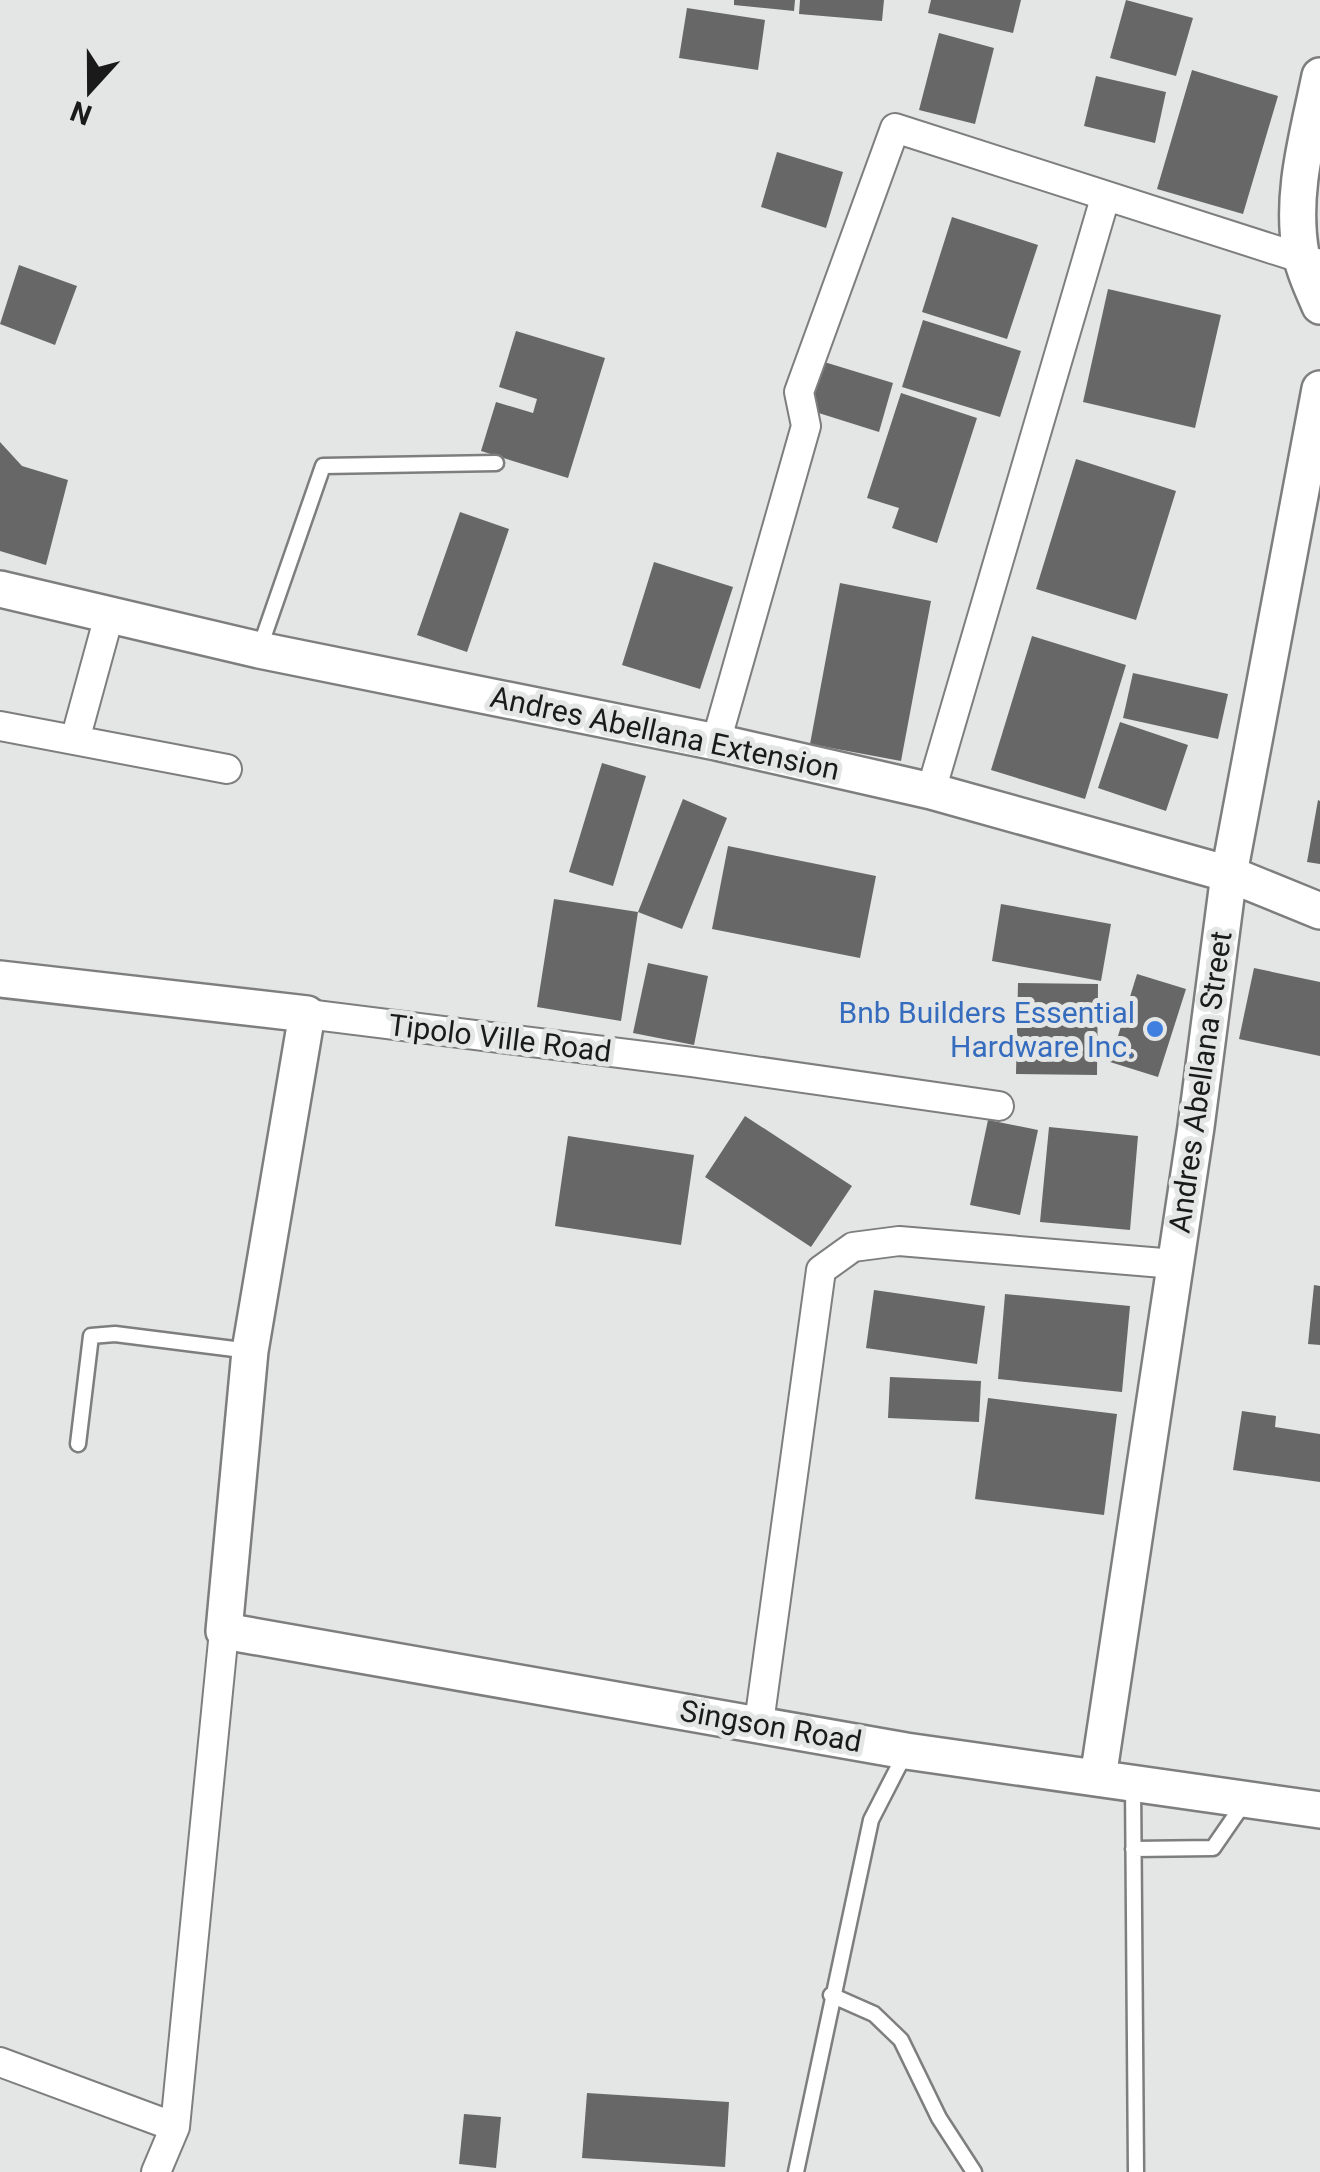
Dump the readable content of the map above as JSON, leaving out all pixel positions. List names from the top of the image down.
{
  "streets": {
    "street": [
      "Andres Abellana Extension",
      "Tipolo Ville Road",
      "Andres Abellana Street",
      "Singson Road"
    ]
  },
  "crossings": [
    ["Andres Abellana Extension", "Andres Abellana Street"],
    ["Andres Abellana Street", "Singson Road"]
  ],
  "places": ["Bnb Builders Essential Hardware Inc."],
  "north": "bottom"
}
